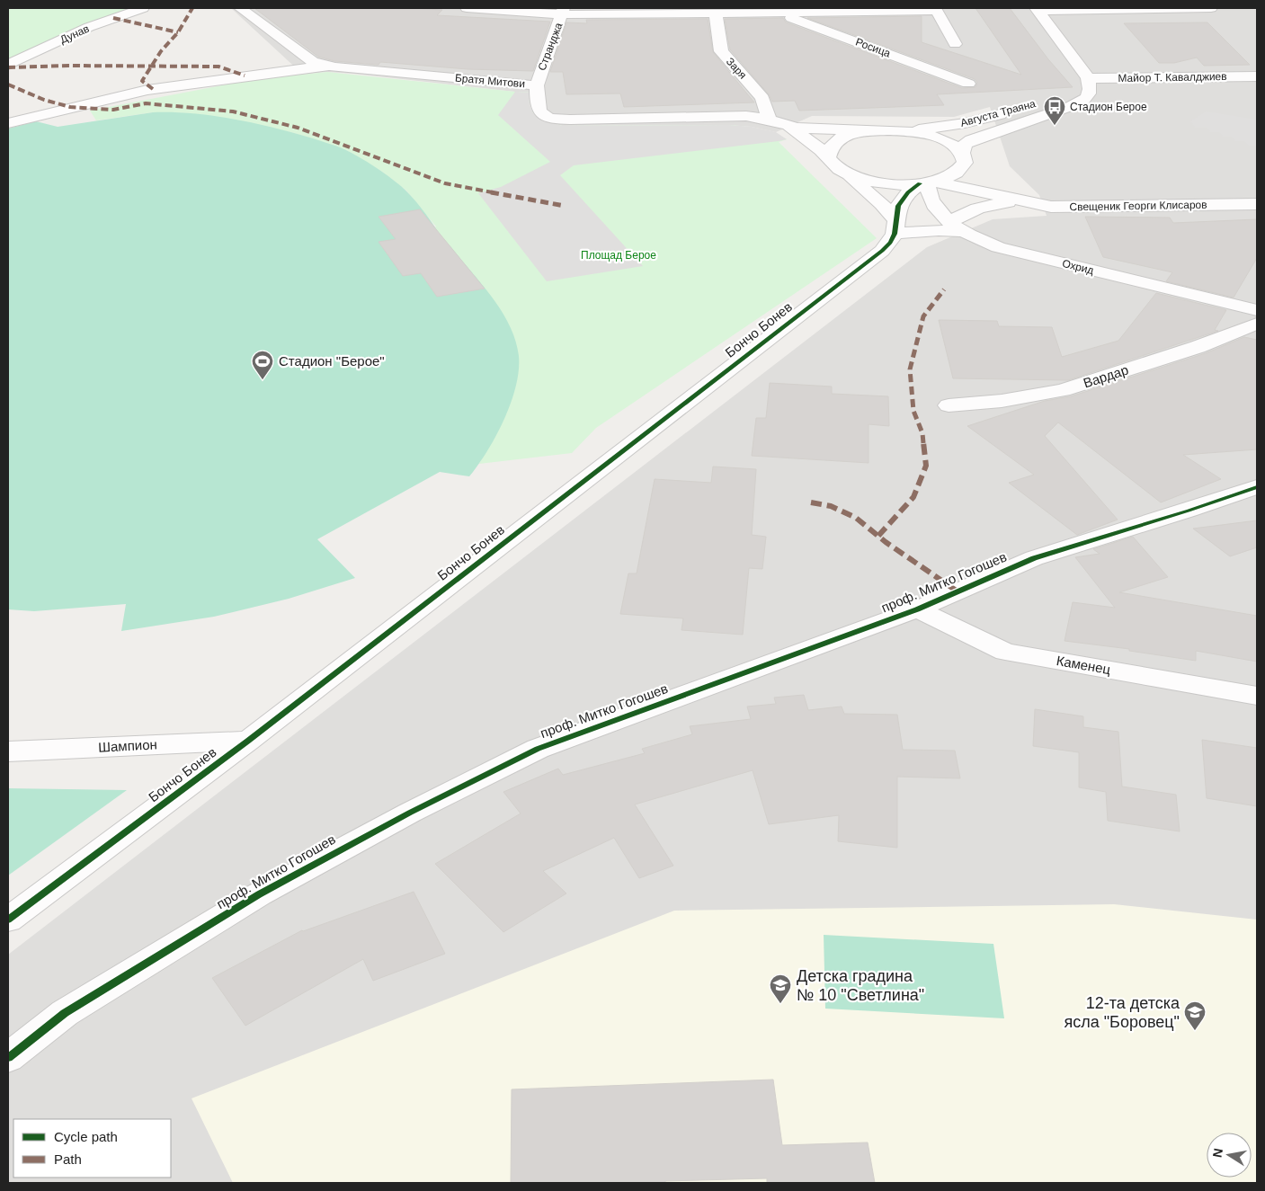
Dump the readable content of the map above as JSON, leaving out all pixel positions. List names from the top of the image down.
{
  "streets": {
    "street": [
      "Дунав",
      "Странджа",
      "Росица",
      "Заря",
      "Майор Т. Кавалджиев",
      "Братя Митови",
      "Августа Траяна",
      "Свещеник Георги Клисаров",
      "Охрид",
      "Бончо Бонев",
      "Вардар",
      "проф. Митко Гогошев",
      "Каменец",
      "Шампион"
    ]
  },
  "crossings": [
    ["Странджа", "Братя Митови"],
    ["Заря", "Братя Митови"],
    ["Майор Т. Кавалджиев", "Августа Траяна"],
    ["Августа Траяна", "Свещеник Георги Клисаров"],
    ["Августа Траяна", "Охрид"],
    ["Августа Траяна", "Бончо Бонев"],
    ["Свещеник Георги Клисаров", "Охрид"],
    ["Свещеник Георги Клисаров", "Бончо Бонев"],
    ["Охрид", "Бончо Бонев"],
    ["Бончо Бонев", "Шампион"],
    ["проф. Митко Гогошев", "Каменец"]
  ],
  "parks": ["Площад Берое"],
  "places": {
    "bus stop": ["Стадион Берое"],
    "sports": ["Стадион \"Берое\""],
    "school or university": ["Детска градина № 10 \"Светлина\"", "12-та детска ясла \"Боровец\""]
  },
  "legend": ["Cycle path", "Path"],
  "north": "left"
}
